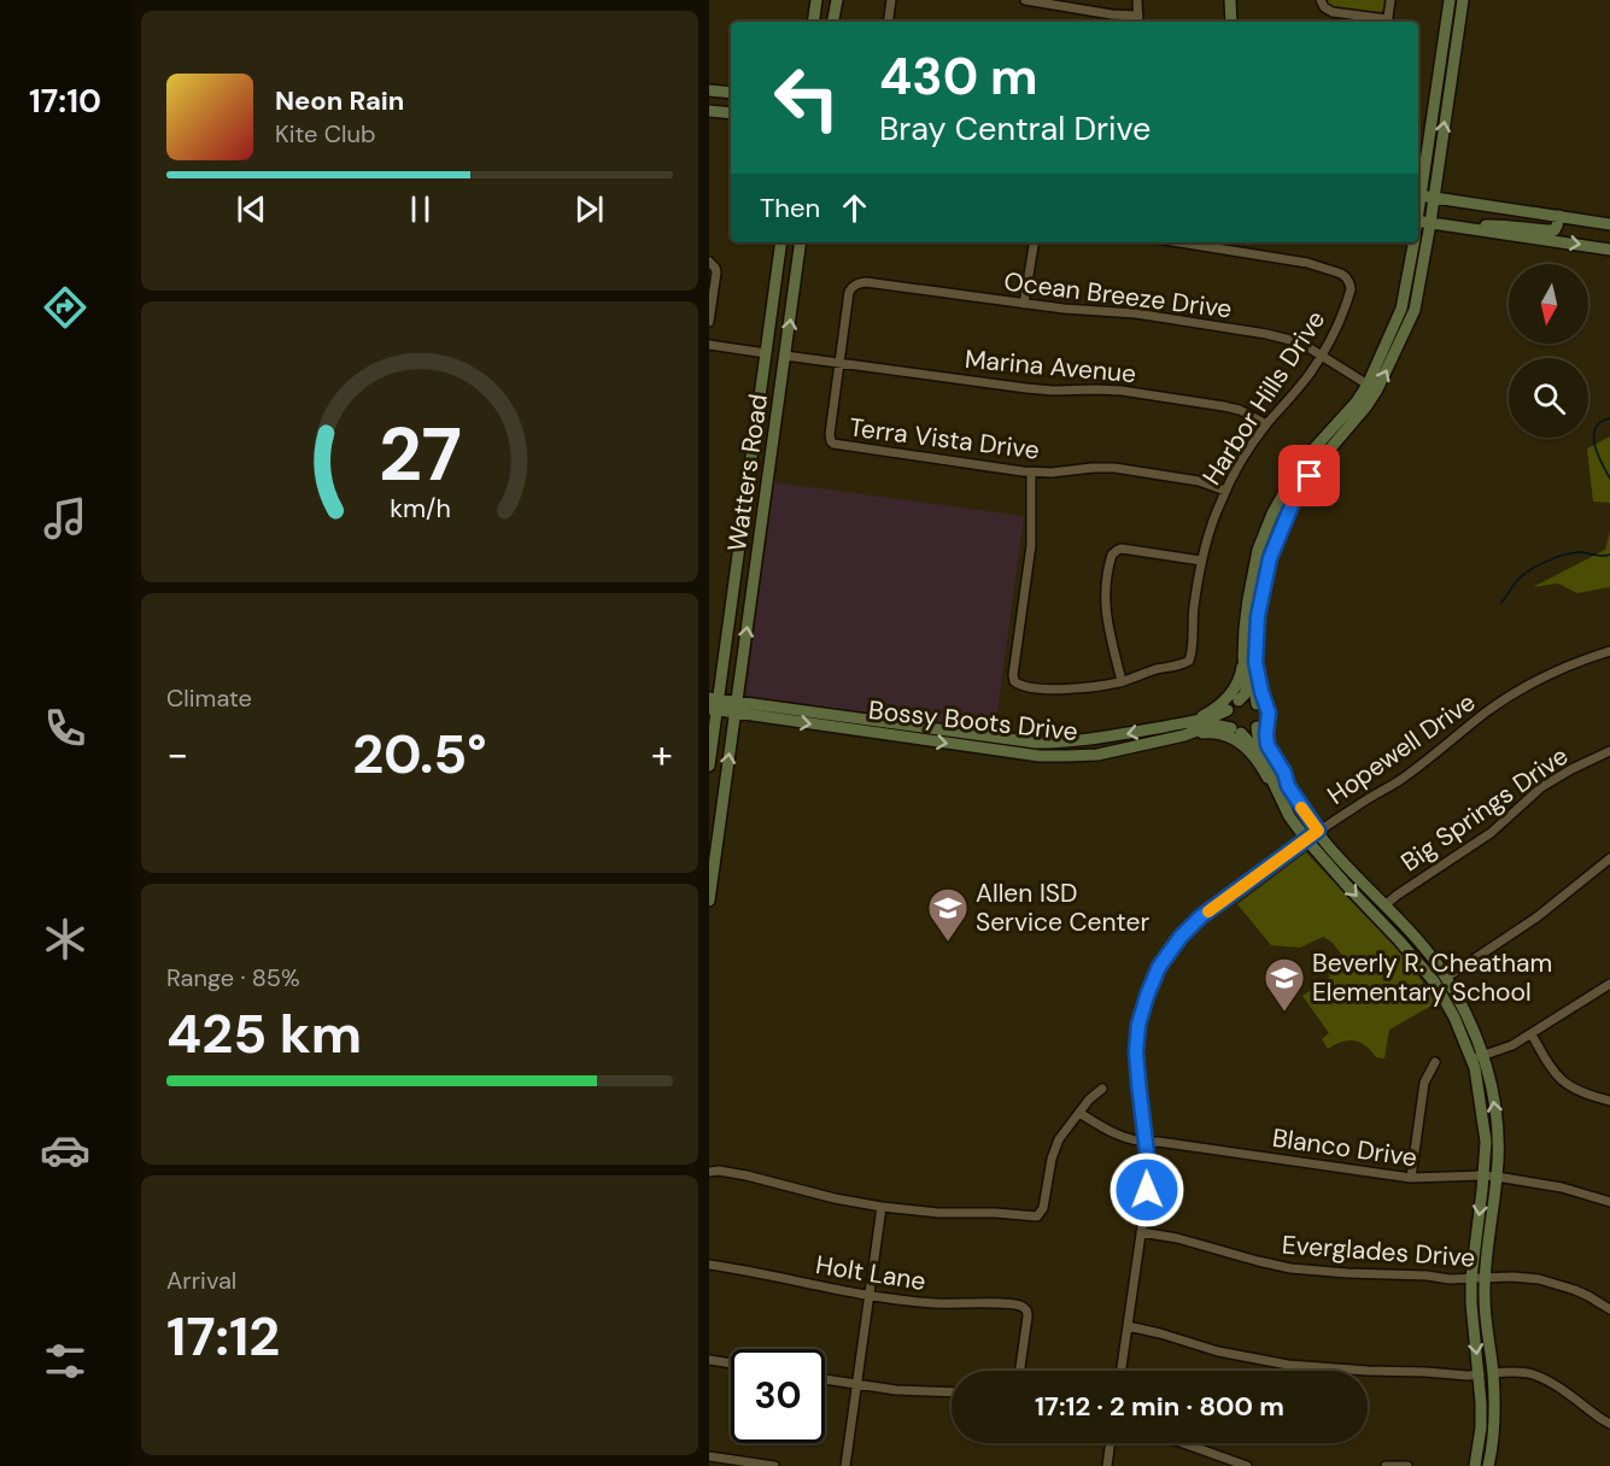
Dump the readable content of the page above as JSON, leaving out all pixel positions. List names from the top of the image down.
{
  "streets": {
    "street": [
      "Ocean Breeze Drive",
      "Marina Avenue",
      "Harbor Hills Drive",
      "Terra Vista Drive",
      "Watters Road",
      "Bossy Boots Drive",
      "Hopewell Drive",
      "Big Springs Drive",
      "Blanco Drive",
      "Everglades Drive",
      "Holt Lane"
    ]
  },
  "crossings": [
    ["Ocean Breeze Drive", "Marina Avenue"],
    ["Ocean Breeze Drive", "Harbor Hills Drive"],
    ["Ocean Breeze Drive", "Terra Vista Drive"],
    ["Marina Avenue", "Harbor Hills Drive"],
    ["Marina Avenue", "Terra Vista Drive"],
    ["Marina Avenue", "Watters Road"],
    ["Harbor Hills Drive", "Terra Vista Drive"],
    ["Watters Road", "Bossy Boots Drive"],
    ["Hopewell Drive", "Blanco Drive"],
    ["Hopewell Drive", "Everglades Drive"]
  ],
  "places": {
    "school or university": ["Allen ISD Service Center", "Beverly R. Cheatham Elementary School"]
  },
  "north": "bottom",
  "page": {
    "tabs": "17:10",
    "turn": ["430 m", "Bray Central Drive"],
    "song": ["Neon Rain", "Kite Club"],
    "then": "Then",
    "tile": [
      "Climate",
      ["Range · 85%", "425 km"],
      ["Arrival", "17:12"]
    ],
    "heat": ["−", "20.5°", "+"],
    "limit": "30",
    "trip": "17:12 · 2 min · 800 m",
    "gauge": ["27", "km/h"]
  }
}
